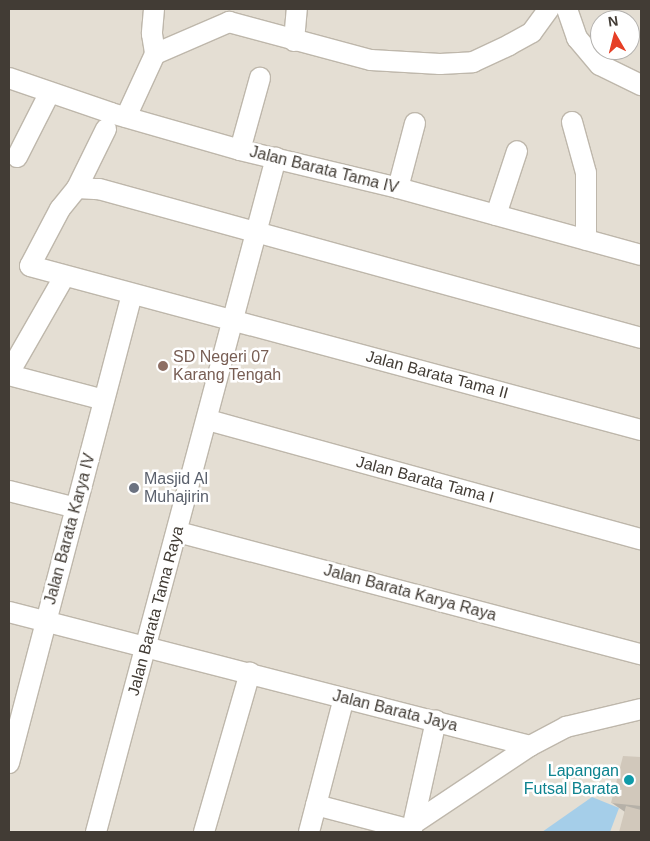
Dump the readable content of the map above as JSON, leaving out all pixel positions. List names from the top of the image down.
{
  "streets": {
    "street": [
      "Jalan Barata Tama IV",
      "Jalan Barata Tama II",
      "Jalan Barata Tama I",
      "Jalan Barata Karya IV",
      "Jalan Barata Karya Raya",
      "Jalan Barata Tama Raya",
      "Jalan Barata Jaya"
    ]
  },
  "crossings": [
    ["Jalan Barata Tama IV", "Jalan Barata Tama Raya"],
    ["Jalan Barata Tama II", "Jalan Barata Karya IV"],
    ["Jalan Barata Tama II", "Jalan Barata Tama Raya"],
    ["Jalan Barata Tama I", "Jalan Barata Tama Raya"],
    ["Jalan Barata Karya IV", "Jalan Barata Jaya"],
    ["Jalan Barata Karya Raya", "Jalan Barata Tama Raya"],
    ["Jalan Barata Tama Raya", "Jalan Barata Jaya"]
  ],
  "places": ["SD Negeri 07 Karang Tengah", "Masjid Al Muhajirin", "Lapangan Futsal Barata"],
  "north": "top"
}
